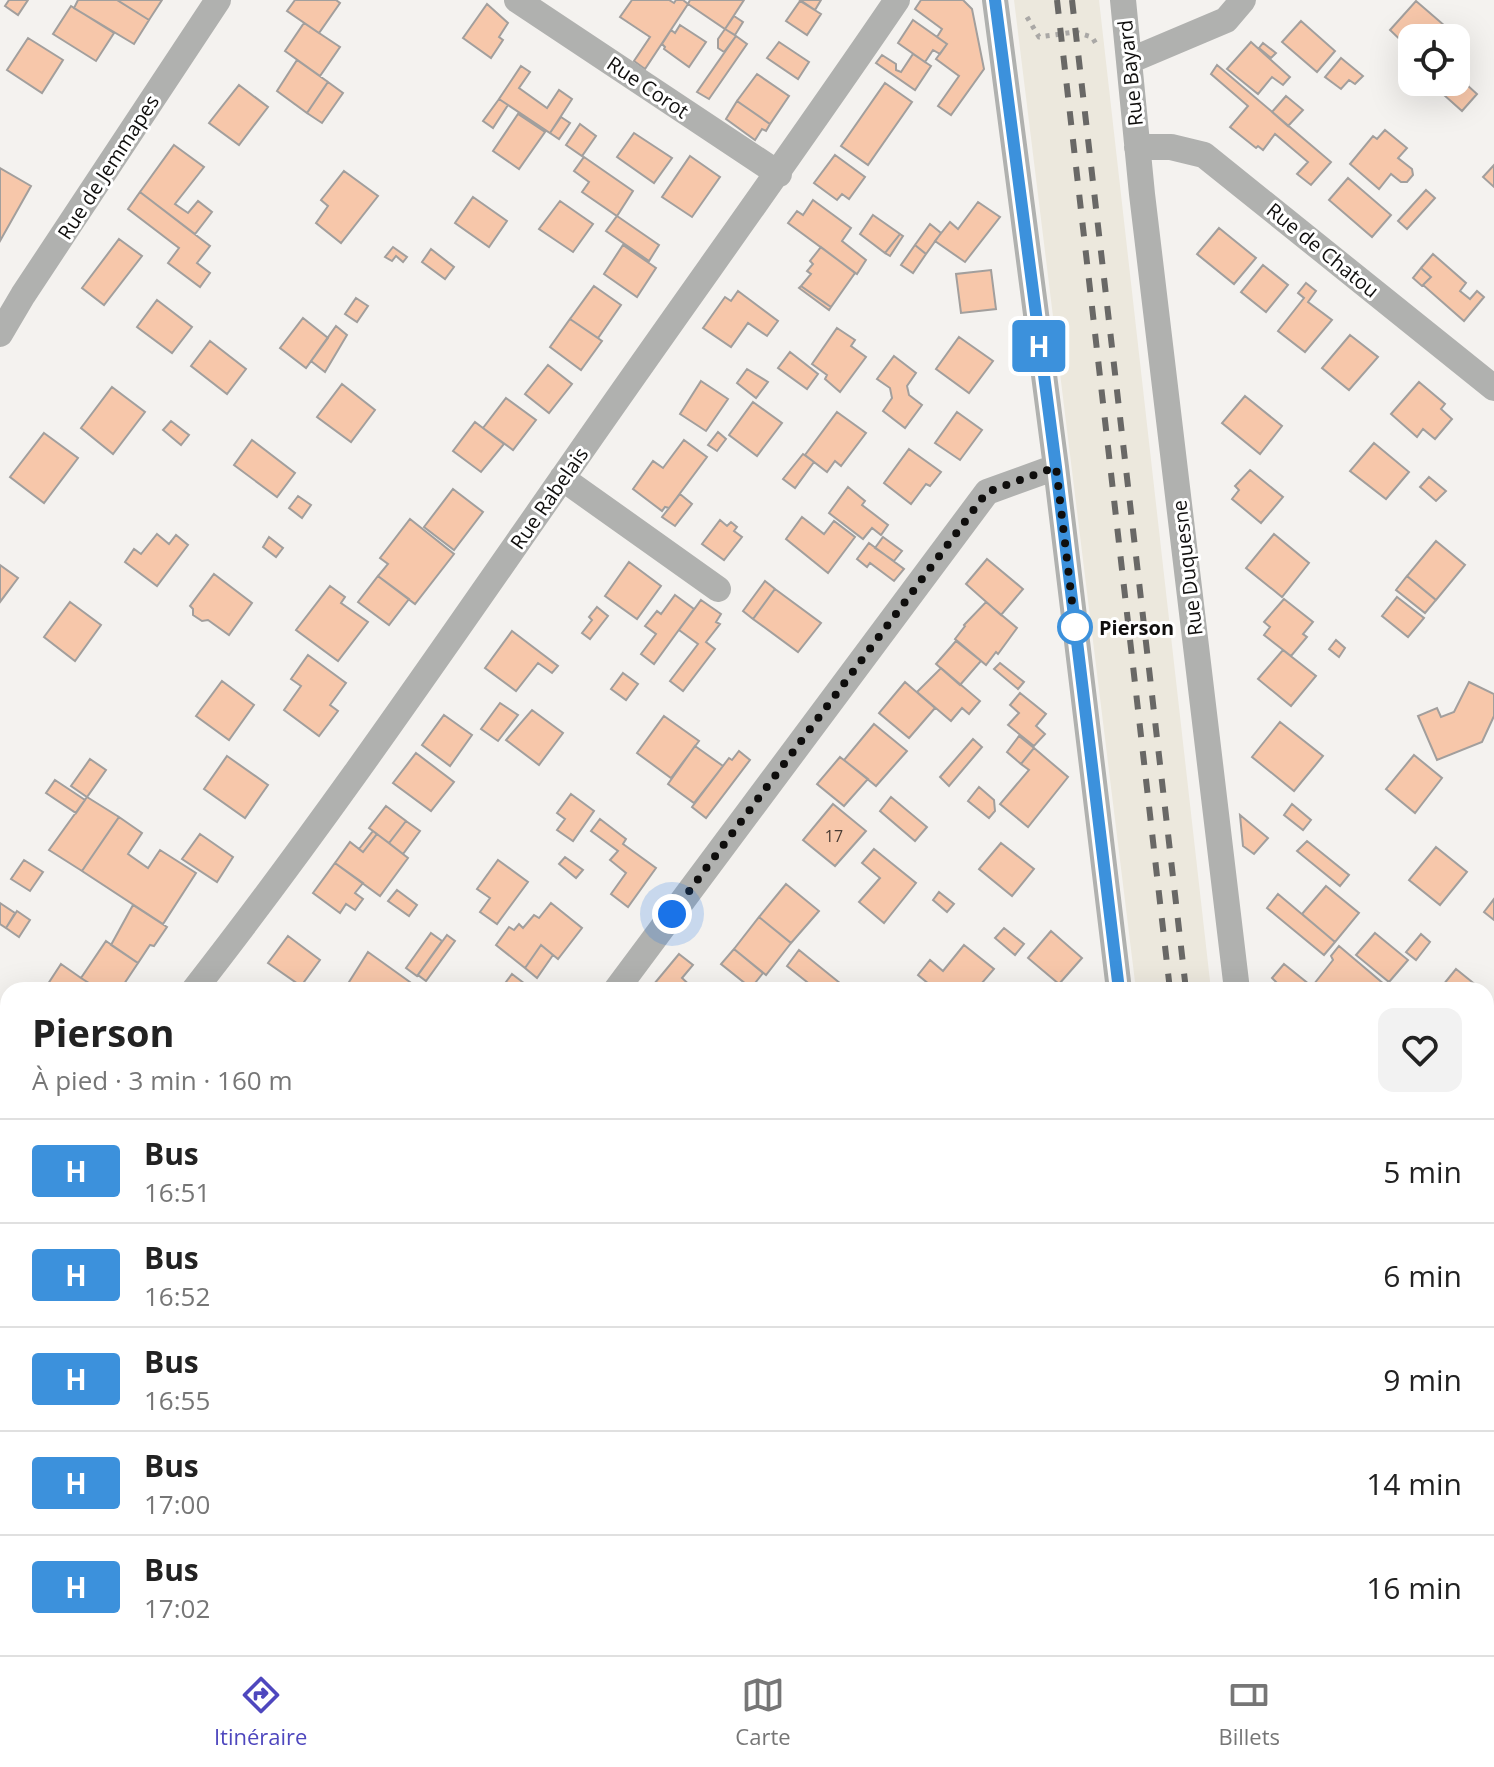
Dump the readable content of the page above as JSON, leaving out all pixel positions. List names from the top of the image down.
{
  "streets": {
    "street": [
      "Rue Bayard",
      "Rue Corot",
      "Rue de Jemmapes",
      "Rue de Chatou",
      "Rue Rabelais",
      "Rue Duquesne"
    ]
  },
  "crossings": [
    ["Rue Bayard", "Rue de Chatou"],
    ["Rue Bayard", "Rue Duquesne"],
    ["Rue Corot", "Rue Rabelais"],
    ["Rue de Chatou", "Rue Duquesne"]
  ],
  "places": ["Pierson"],
  "lines": ["bus line H"],
  "house_numbers": ["17"],
  "page": {
    "on_map": "H",
    "heading": ["Pierson", "À pied · 3 min · 160 m"],
    "list": [
      {
        "mark": "H",
        "name": "Bus",
        "note": "16:51",
        "value": "5 min"
      },
      {
        "mark": "H",
        "name": "Bus",
        "note": "16:52",
        "value": "6 min"
      },
      {
        "mark": "H",
        "name": "Bus",
        "note": "16:55",
        "value": "9 min"
      },
      {
        "mark": "H",
        "name": "Bus",
        "note": "17:00",
        "value": "14 min"
      },
      {
        "mark": "H",
        "name": "Bus",
        "note": "17:02",
        "value": "16 min"
      }
    ],
    "tabs": ["Itinéraire", "Carte", "Billets"]
  }
}
